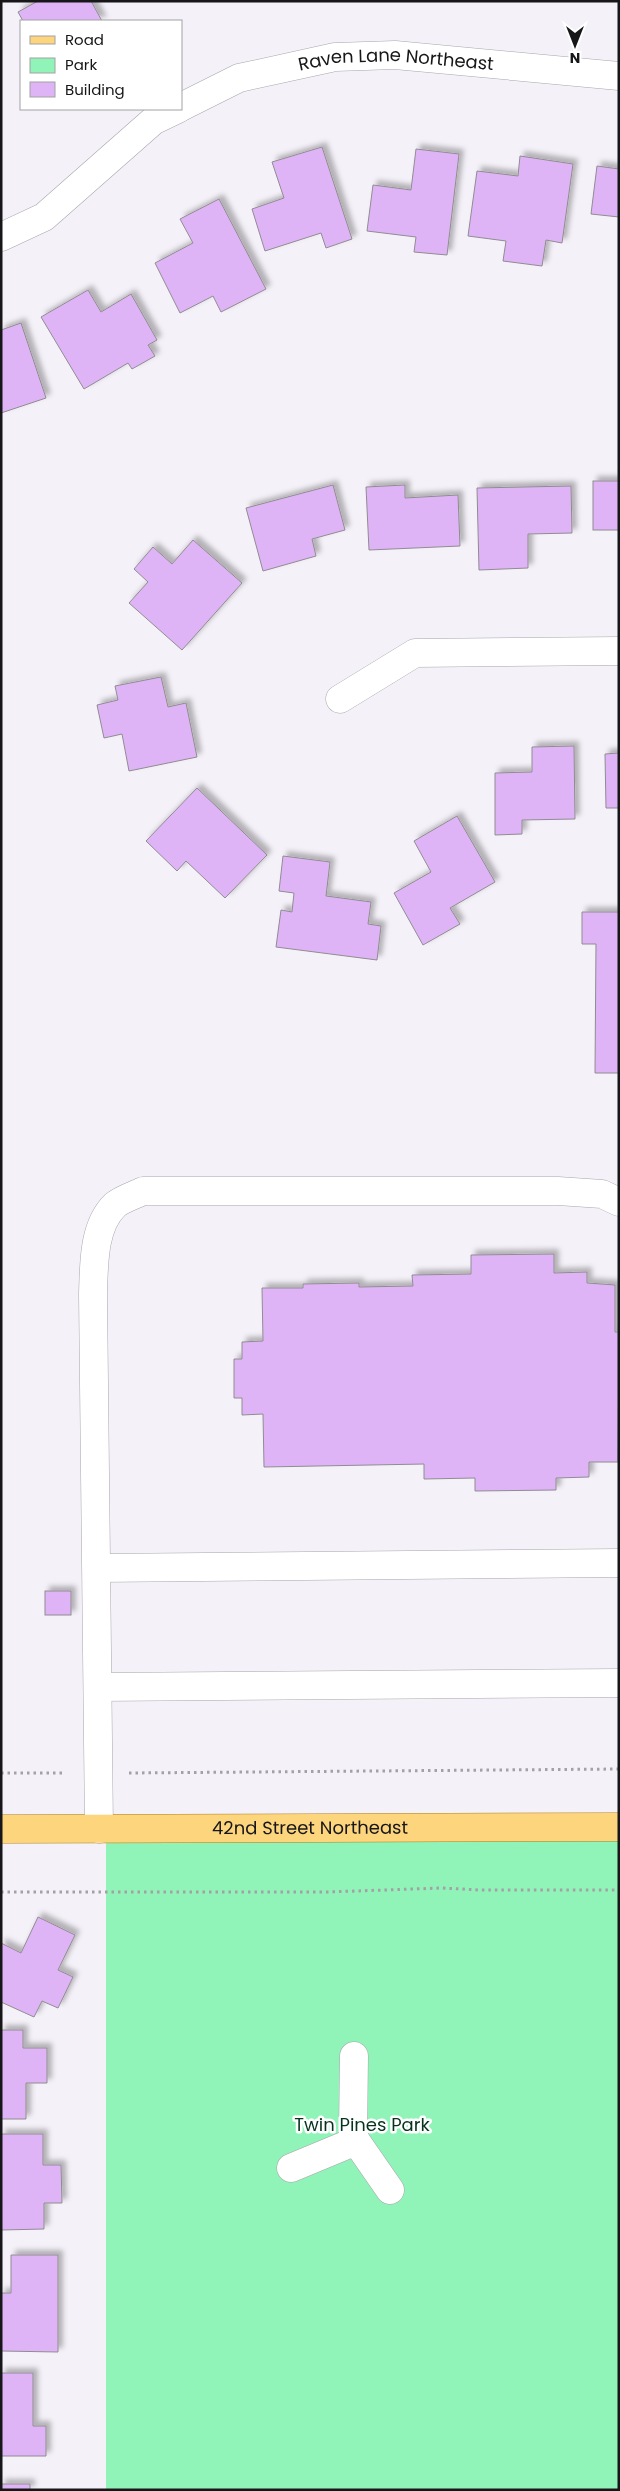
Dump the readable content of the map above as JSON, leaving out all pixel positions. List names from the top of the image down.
{
  "streets": {
    "main road": ["42nd Street Northeast"],
    "street": ["Raven Lane Northeast"]
  },
  "parks": ["Twin Pines Park"],
  "legend": ["Road", "Park", "Building"],
  "north": "bottom"
}
